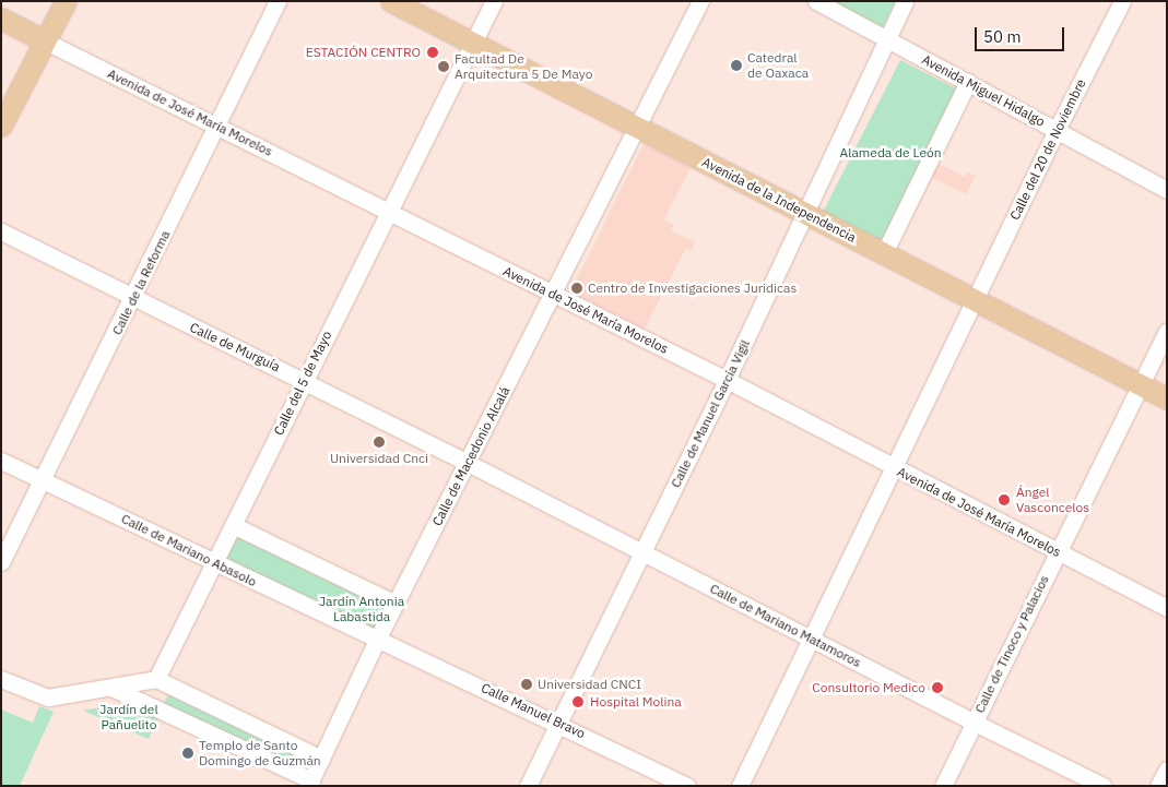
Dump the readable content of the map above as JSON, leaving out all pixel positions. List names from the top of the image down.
{
  "streets": {
    "main road": ["Avenida de José María Morelos", "Avenida de la Independencia"],
    "street": [
      "Avenida Miguel Hidalgo",
      "Calle del 20 de Noviembre",
      "Calle de la Reforma",
      "Calle de Murguía",
      "Calle del 5 de Mayo",
      "Calle de Manuel García Vigil",
      "Calle de Macedonio Alcalá",
      "Calle de Mariano Abasolo",
      "Calle de Mariano Matamoros",
      "Calle de Tinoco y Palacios",
      "Calle Manuel Bravo"
    ]
  },
  "crossings": [
    ["Avenida Miguel Hidalgo", "Calle del 20 de Noviembre"],
    ["Avenida Miguel Hidalgo", "Calle de Manuel García Vigil"],
    ["Avenida de José María Morelos", "Calle del 20 de Noviembre"],
    ["Avenida de José María Morelos", "Calle de la Reforma"],
    ["Avenida de José María Morelos", "Calle del 5 de Mayo"],
    ["Avenida de José María Morelos", "Calle de Manuel García Vigil"],
    ["Avenida de José María Morelos", "Calle de Macedonio Alcalá"],
    ["Avenida de José María Morelos", "Calle de Tinoco y Palacios"],
    ["Calle del 20 de Noviembre", "Avenida de la Independencia"],
    ["Calle del 20 de Noviembre", "Calle de Mariano Matamoros"],
    ["Avenida de la Independencia", "Calle del 5 de Mayo"],
    ["Avenida de la Independencia", "Calle de Manuel García Vigil"],
    ["Avenida de la Independencia", "Calle de Macedonio Alcalá"],
    ["Avenida de la Independencia", "Calle de Tinoco y Palacios"],
    ["Calle de la Reforma", "Calle de Murguía"],
    ["Calle de la Reforma", "Calle de Mariano Abasolo"],
    ["Calle de Murguía", "Calle del 5 de Mayo"],
    ["Calle de Murguía", "Calle de Macedonio Alcalá"],
    ["Calle de Murguía", "Calle de Mariano Matamoros"],
    ["Calle del 5 de Mayo", "Calle de Mariano Abasolo"],
    ["Calle de Manuel García Vigil", "Calle de Mariano Matamoros"],
    ["Calle de Manuel García Vigil", "Calle Manuel Bravo"],
    ["Calle de Macedonio Alcalá", "Calle de Mariano Abasolo"],
    ["Calle de Macedonio Alcalá", "Calle de Mariano Matamoros"],
    ["Calle de Macedonio Alcalá", "Calle Manuel Bravo"],
    ["Calle de Mariano Abasolo", "Calle Manuel Bravo"],
    ["Calle de Mariano Matamoros", "Calle de Tinoco y Palacios"]
  ],
  "parks": ["Alameda de León", "Jardín Antonia Labastida", "Jardín del Pañuelito"],
  "places": [
    "ESTACIÓN CENTRO",
    "Catedral de Oaxaca",
    "Facultad De Arquitectura 5 De Mayo",
    "Centro de Investigaciones Juridicas",
    "Universidad Cnci",
    "Ángel Vasconcelos",
    "Universidad CNCI",
    "Consultorio Medico",
    "Hospital Molina",
    "Templo de Santo Domingo de Guzmán"
  ],
  "scale_bar": "50 m"
}
